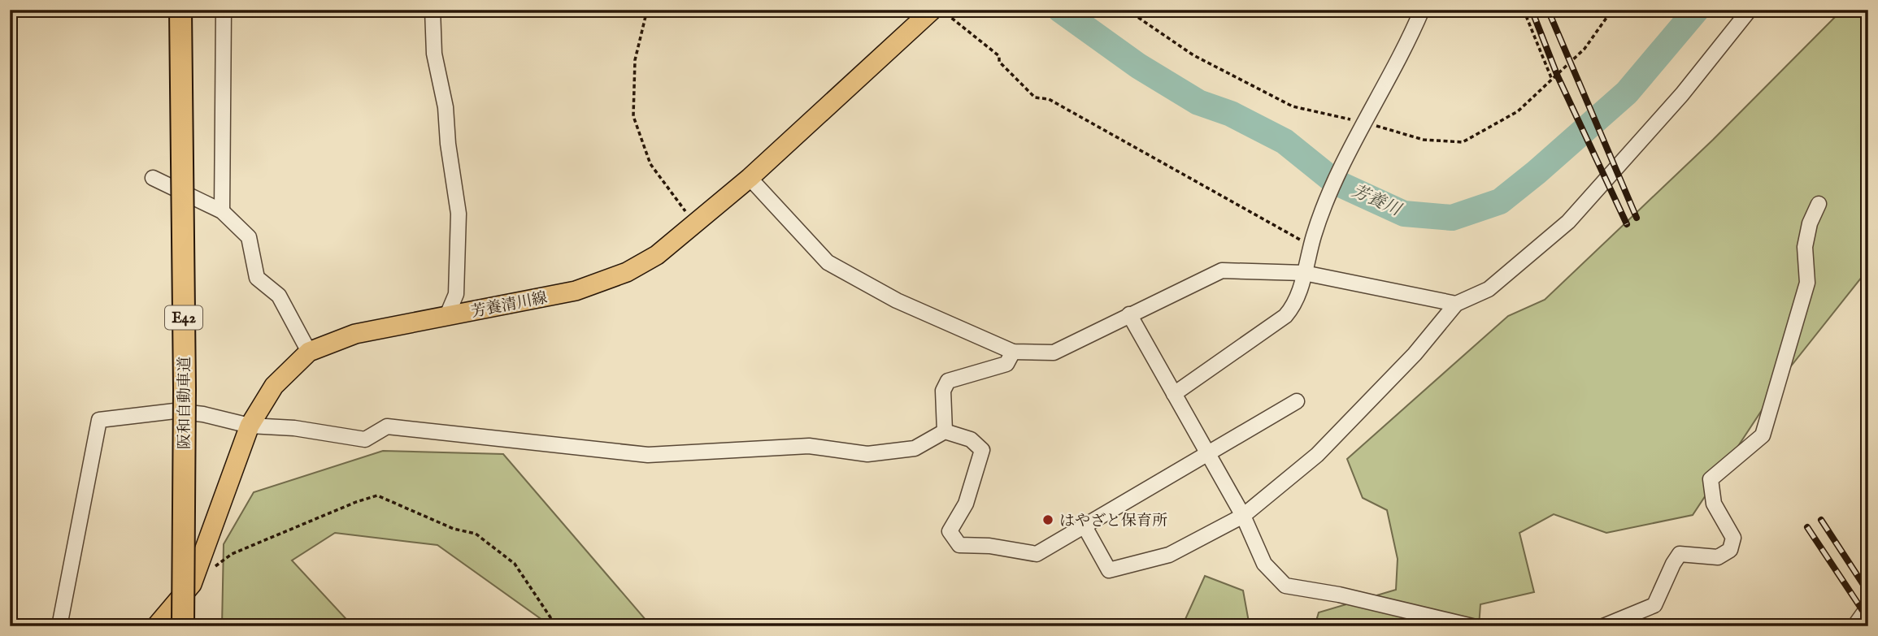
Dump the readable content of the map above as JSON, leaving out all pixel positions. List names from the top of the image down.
{
  "streets": {
    "highway": ["E42", "阪和自動車道"],
    "main road": ["芳養清川線"]
  },
  "water": ["芳養川"],
  "places": ["はやざと保育所"]
}
